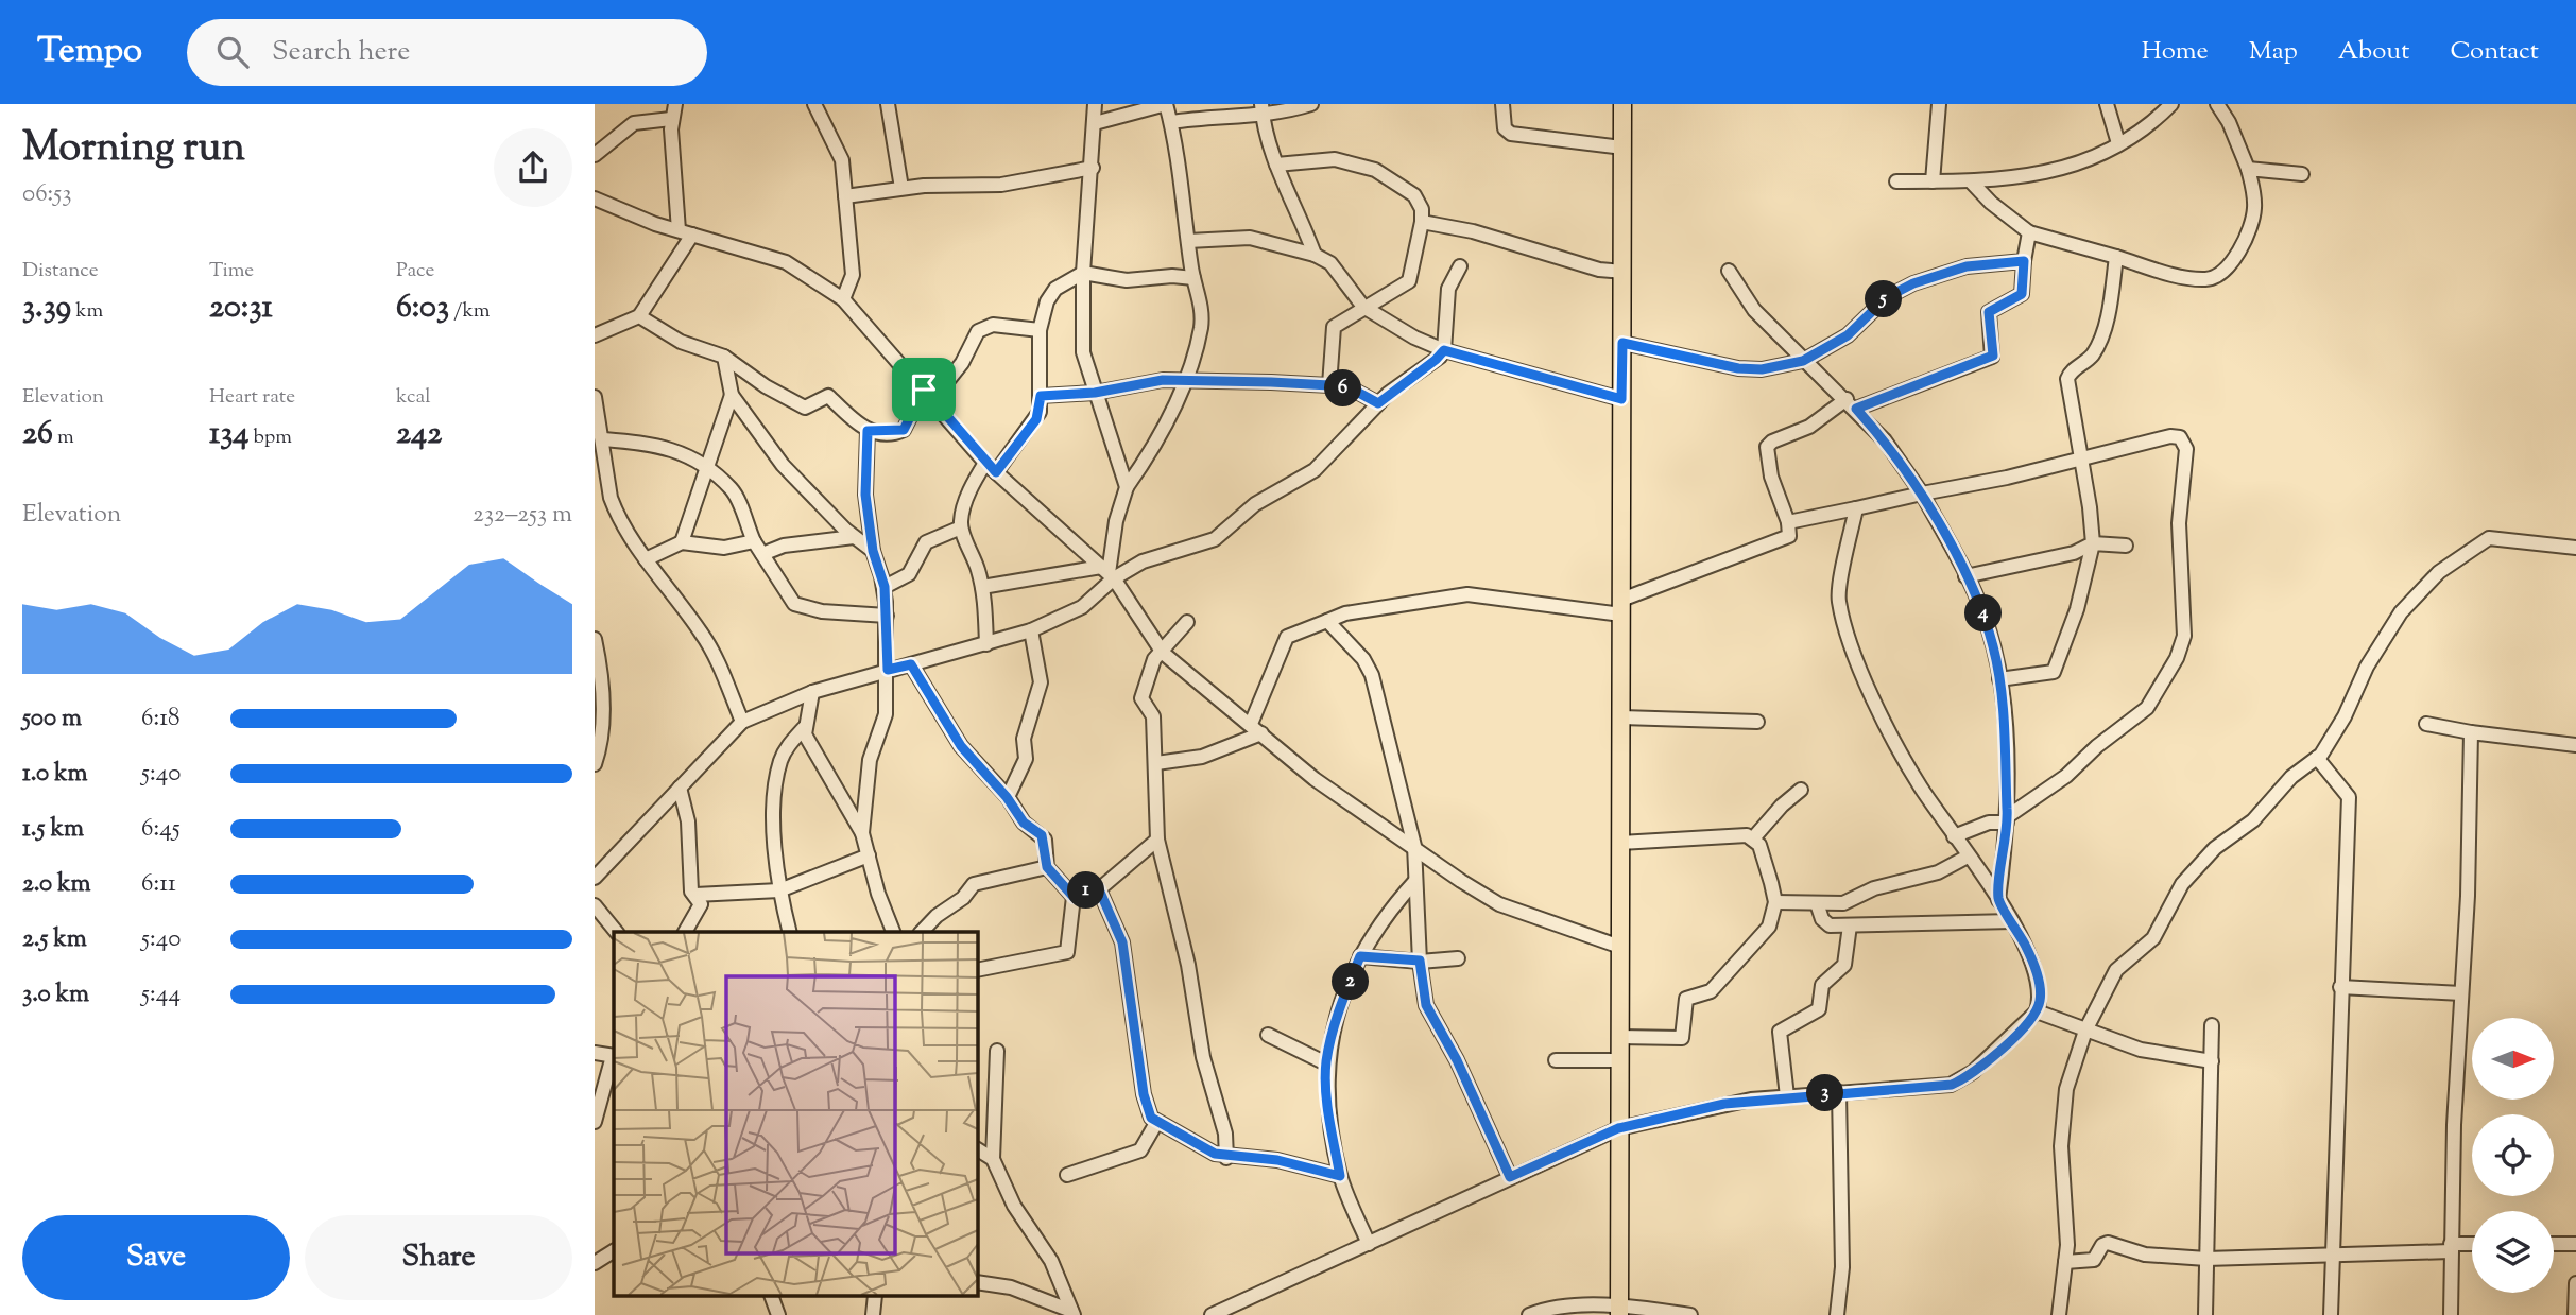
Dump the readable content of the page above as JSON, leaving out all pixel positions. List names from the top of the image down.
{
  "north": "right",
  "page": {
    "header": "Tempo",
    "search": "Search here",
    "nav": [
      "Home",
      "Map",
      "About",
      "Contact"
    ],
    "heading": ["Morning run", "06:53"],
    "stats": [
      ["Distance", "3.39 km"],
      ["Time", "20:31"],
      ["Pace", "6:03 /km"],
      ["Elevation", "26 m"],
      ["Heart rate", "134 bpm"],
      ["kcal", "242"]
    ],
    "pins": [
      "5",
      "6",
      "4",
      "1",
      "2",
      "3"
    ],
    "chart": ["Elevation", "232–253 m"],
    "list": [
      {
        "name": "500 m",
        "note": "6:18"
      },
      {
        "name": "1.0 km",
        "note": "5:40"
      },
      {
        "name": "1.5 km",
        "note": "6:45"
      },
      {
        "name": "2.0 km",
        "note": "6:11"
      },
      {
        "name": "2.5 km",
        "note": "5:40"
      },
      {
        "name": "3.0 km",
        "note": "5:44"
      }
    ],
    "buttons": ["Save", "Share"]
  }
}
